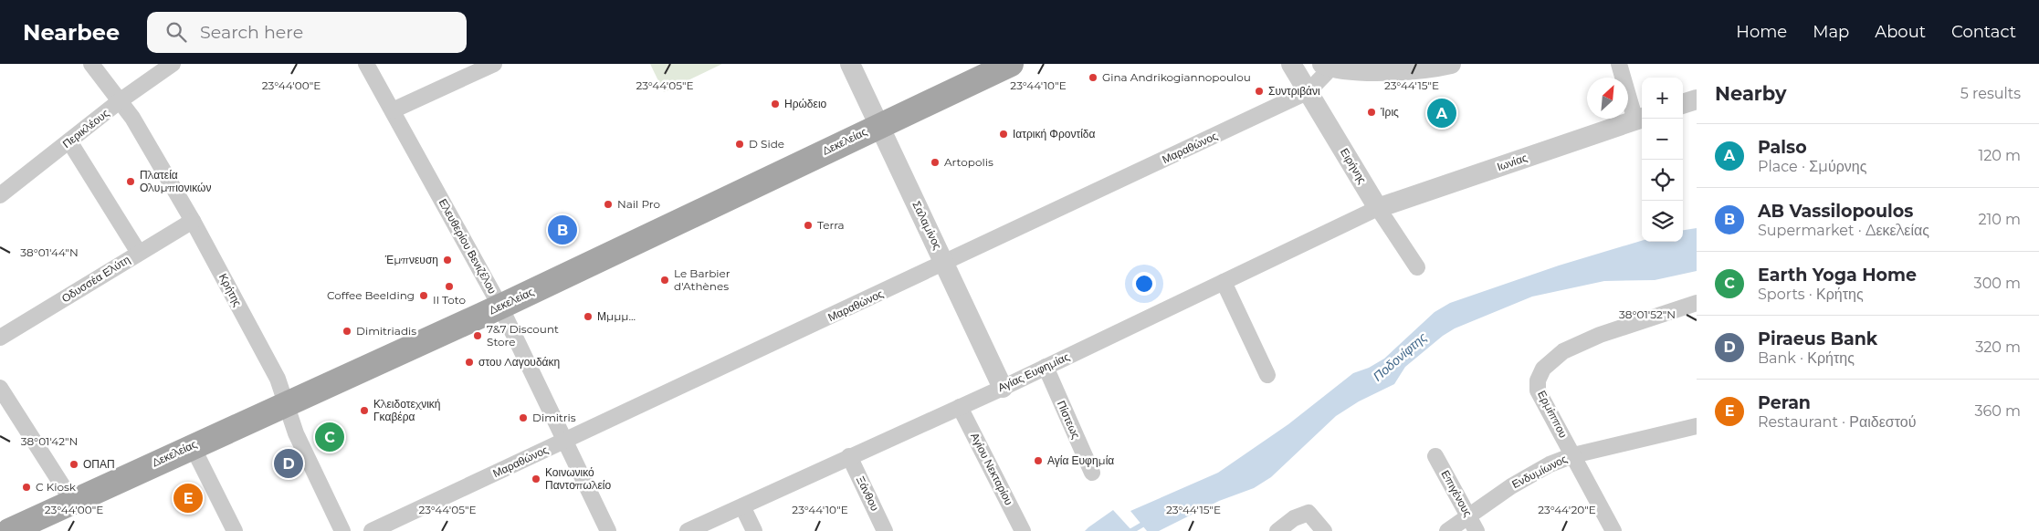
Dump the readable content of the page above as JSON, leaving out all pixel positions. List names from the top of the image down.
{
  "streets": {
    "main road": ["Δεκελείας"],
    "street": [
      "Περικλέους",
      "Μαραθώνος",
      "Ιωνίας",
      "Ειρήνης",
      "Σαλαμίνος",
      "Ελευθερίου Βενιζέλου",
      "Οδυσσέα Ελύτη",
      "Κρήτης",
      "Αγίας Ευφημίας",
      "Ερμίππου",
      "Πίστεως",
      "Αγίου Νεκταρίου",
      "Ενδυμίωνος",
      "Ξάνθου",
      "Επιγένους"
    ]
  },
  "crossings": [
    ["Περικλέους", "Κρήτης"],
    ["Δεκελείας", "Σαλαμίνος"],
    ["Δεκελείας", "Ελευθερίου Βενιζέλου"],
    ["Δεκελείας", "Κρήτης"],
    ["Μαραθώνος", "Ειρήνης"],
    ["Μαραθώνος", "Σαλαμίνος"],
    ["Μαραθώνος", "Ελευθερίου Βενιζέλου"],
    ["Ιωνίας", "Ειρήνης"],
    ["Ιωνίας", "Αγίας Ευφημίας"],
    ["Ειρήνης", "Αγίας Ευφημίας"],
    ["Σαλαμίνος", "Αγίας Ευφημίας"],
    ["Οδυσσέα Ελύτη", "Κρήτης"],
    ["Αγίας Ευφημίας", "Πίστεως"],
    ["Αγίας Ευφημίας", "Αγίου Νεκταρίου"],
    ["Αγίας Ευφημίας", "Ξάνθου"],
    ["Ερμίππου", "Ενδυμίωνος"],
    ["Ενδυμίωνος", "Επιγένους"]
  ],
  "water": ["Ποδονίφτης"],
  "places": [
    "Gina Andrikogiannopoulou",
    "Συντριβάνι",
    "Ηρώδειο",
    "Ίρις",
    "Ιατρική Φροντίδα",
    "D Side",
    "Artopolis",
    "Πλατεία Ολυμπιονικών",
    "Nail Pro",
    "Terra",
    "Έμπνευση",
    "Le Barbier d'Athènes",
    "Il Toto",
    "Coffee Beelding",
    "Μμμμ...",
    "Dimitriadis",
    "7&7 Discount Store",
    "στου Λαγουδάκη",
    "Κλειδοτεχνική Γκαβέρα",
    "Dimitris",
    "Αγία Ευφημία",
    "ΟΠΑΠ",
    "Κοινωνικό Παντοπωλείο",
    "C Kiosk"
  ],
  "north": "top right",
  "page": {
    "header": "Nearbee",
    "search": "Search here",
    "nav": [
      "Home",
      "Map",
      "About",
      "Contact"
    ],
    "heading": ["Nearby", "5 results"],
    "map_buttons": ["+", "−"],
    "pins": [
      "A",
      "B",
      "C",
      "D",
      "E"
    ],
    "list": [
      {
        "mark": "A",
        "name": "Palso",
        "note": "Place · Σμύρνης",
        "value": "120 m"
      },
      {
        "mark": "B",
        "name": "AB Vassilopoulos",
        "note": "Supermarket · Δεκελείας",
        "value": "210 m"
      },
      {
        "mark": "C",
        "name": "Earth Yoga Home",
        "note": "Sports · Κρήτης",
        "value": "300 m"
      },
      {
        "mark": "D",
        "name": "Piraeus Bank",
        "note": "Bank · Κρήτης",
        "value": "320 m"
      },
      {
        "mark": "E",
        "name": "Peran",
        "note": "Restaurant · Ραιδεστού",
        "value": "360 m"
      }
    ]
  },
  "coordinates": [
    "23°44'00\"E",
    "23°44'05\"E",
    "23°44'10\"E",
    "23°44'15\"E",
    "38°01'44\"N",
    "38°01'52\"N",
    "38°01'42\"N",
    "23°44'20\"E"
  ]
}
